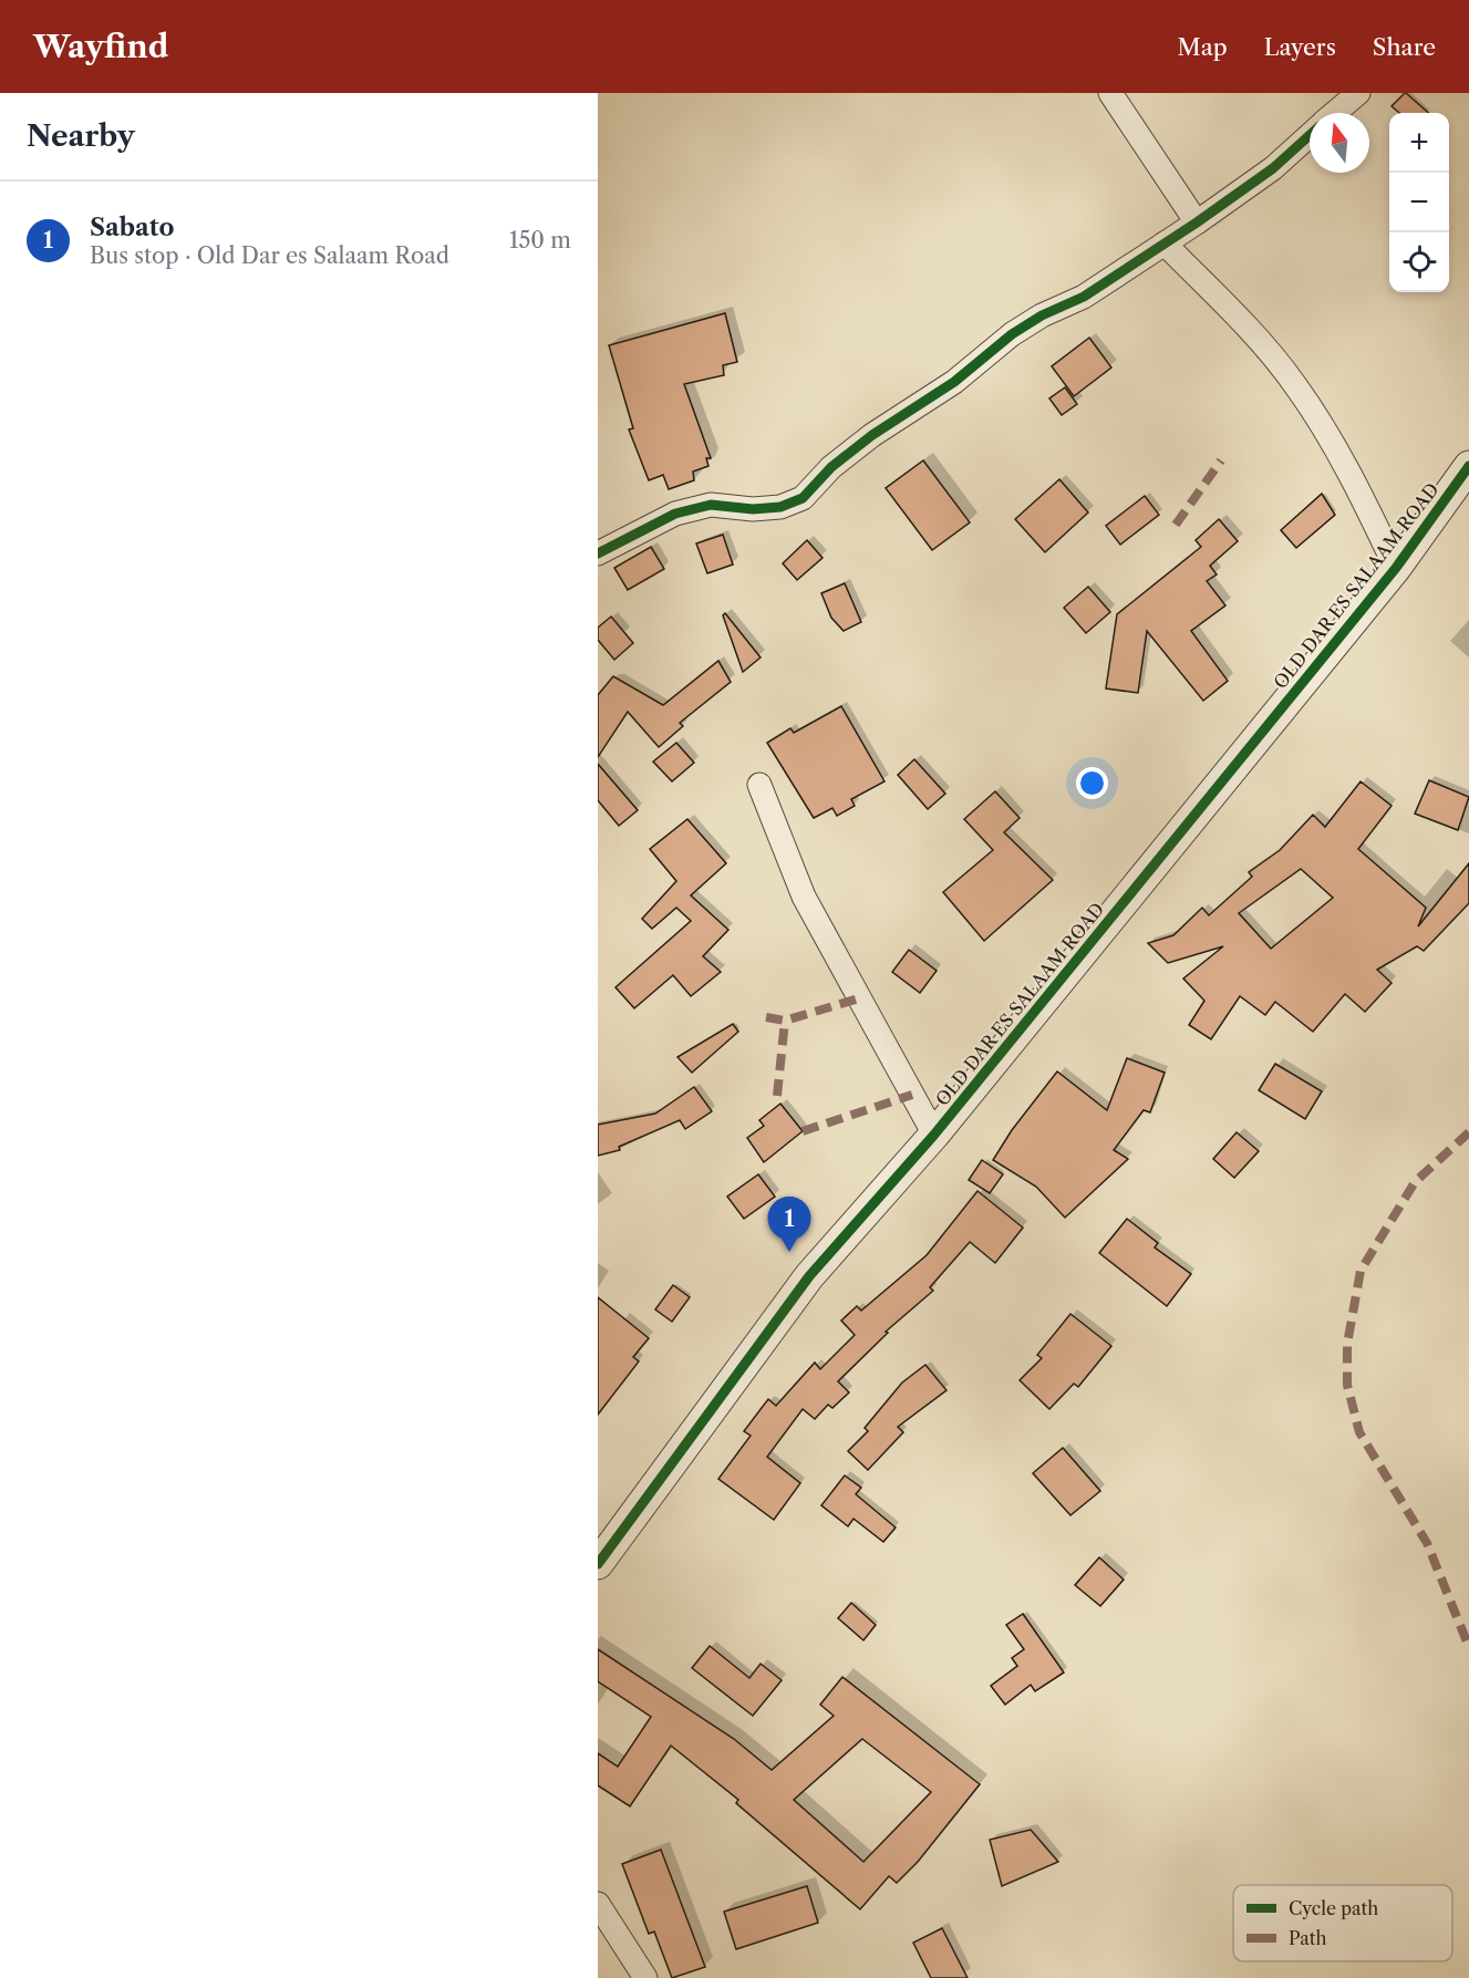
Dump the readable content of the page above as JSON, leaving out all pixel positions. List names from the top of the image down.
{
  "streets": {
    "street": ["OLD DAR ES SALAAM ROAD"]
  },
  "legend": ["Cycle path", "Path"],
  "north": "top",
  "page": {
    "header": "Wayfind",
    "nav": ["Map", "Layers", "Share"],
    "heading": "Nearby",
    "map_buttons": ["+", "−"],
    "list": [
      {
        "mark": "1",
        "name": "Sabato",
        "note": "Bus stop · Old Dar es Salaam Road",
        "value": "150 m"
      }
    ],
    "pins": "1"
  }
}
